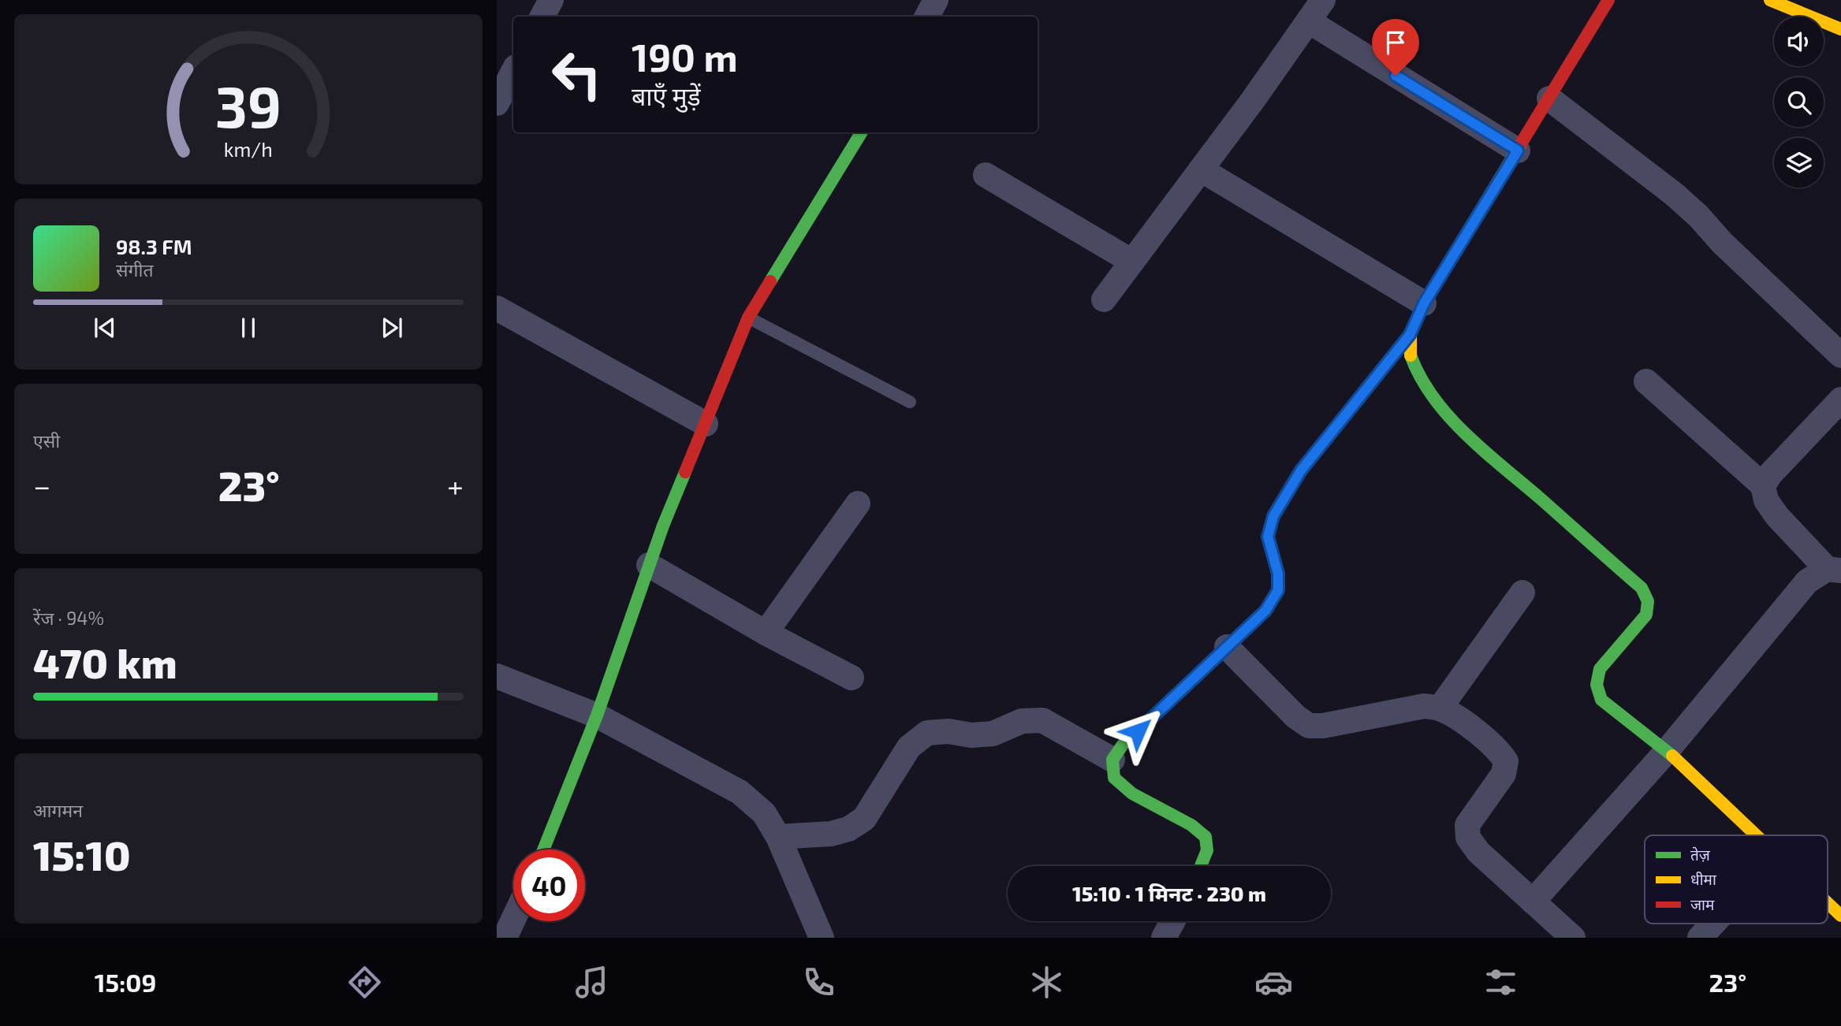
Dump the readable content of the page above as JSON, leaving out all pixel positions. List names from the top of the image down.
{
  "legend": ["तेज़", "धीमा", "जाम"],
  "page": {
    "turn": ["190 m", "बाएँ मुड़ें"],
    "song": ["98.3 FM", "संगीत"],
    "tile": [
      "एसी",
      ["रेंज · 94%", "470 km"],
      ["आगमन", "15:10"]
    ],
    "heat": ["−", "23°", "+"],
    "limit": "40",
    "trip": "15:10 · 1 मिनट · 230 m",
    "tabs": ["15:09", "23°"],
    "gauge": ["39", "km/h"]
  }
}
